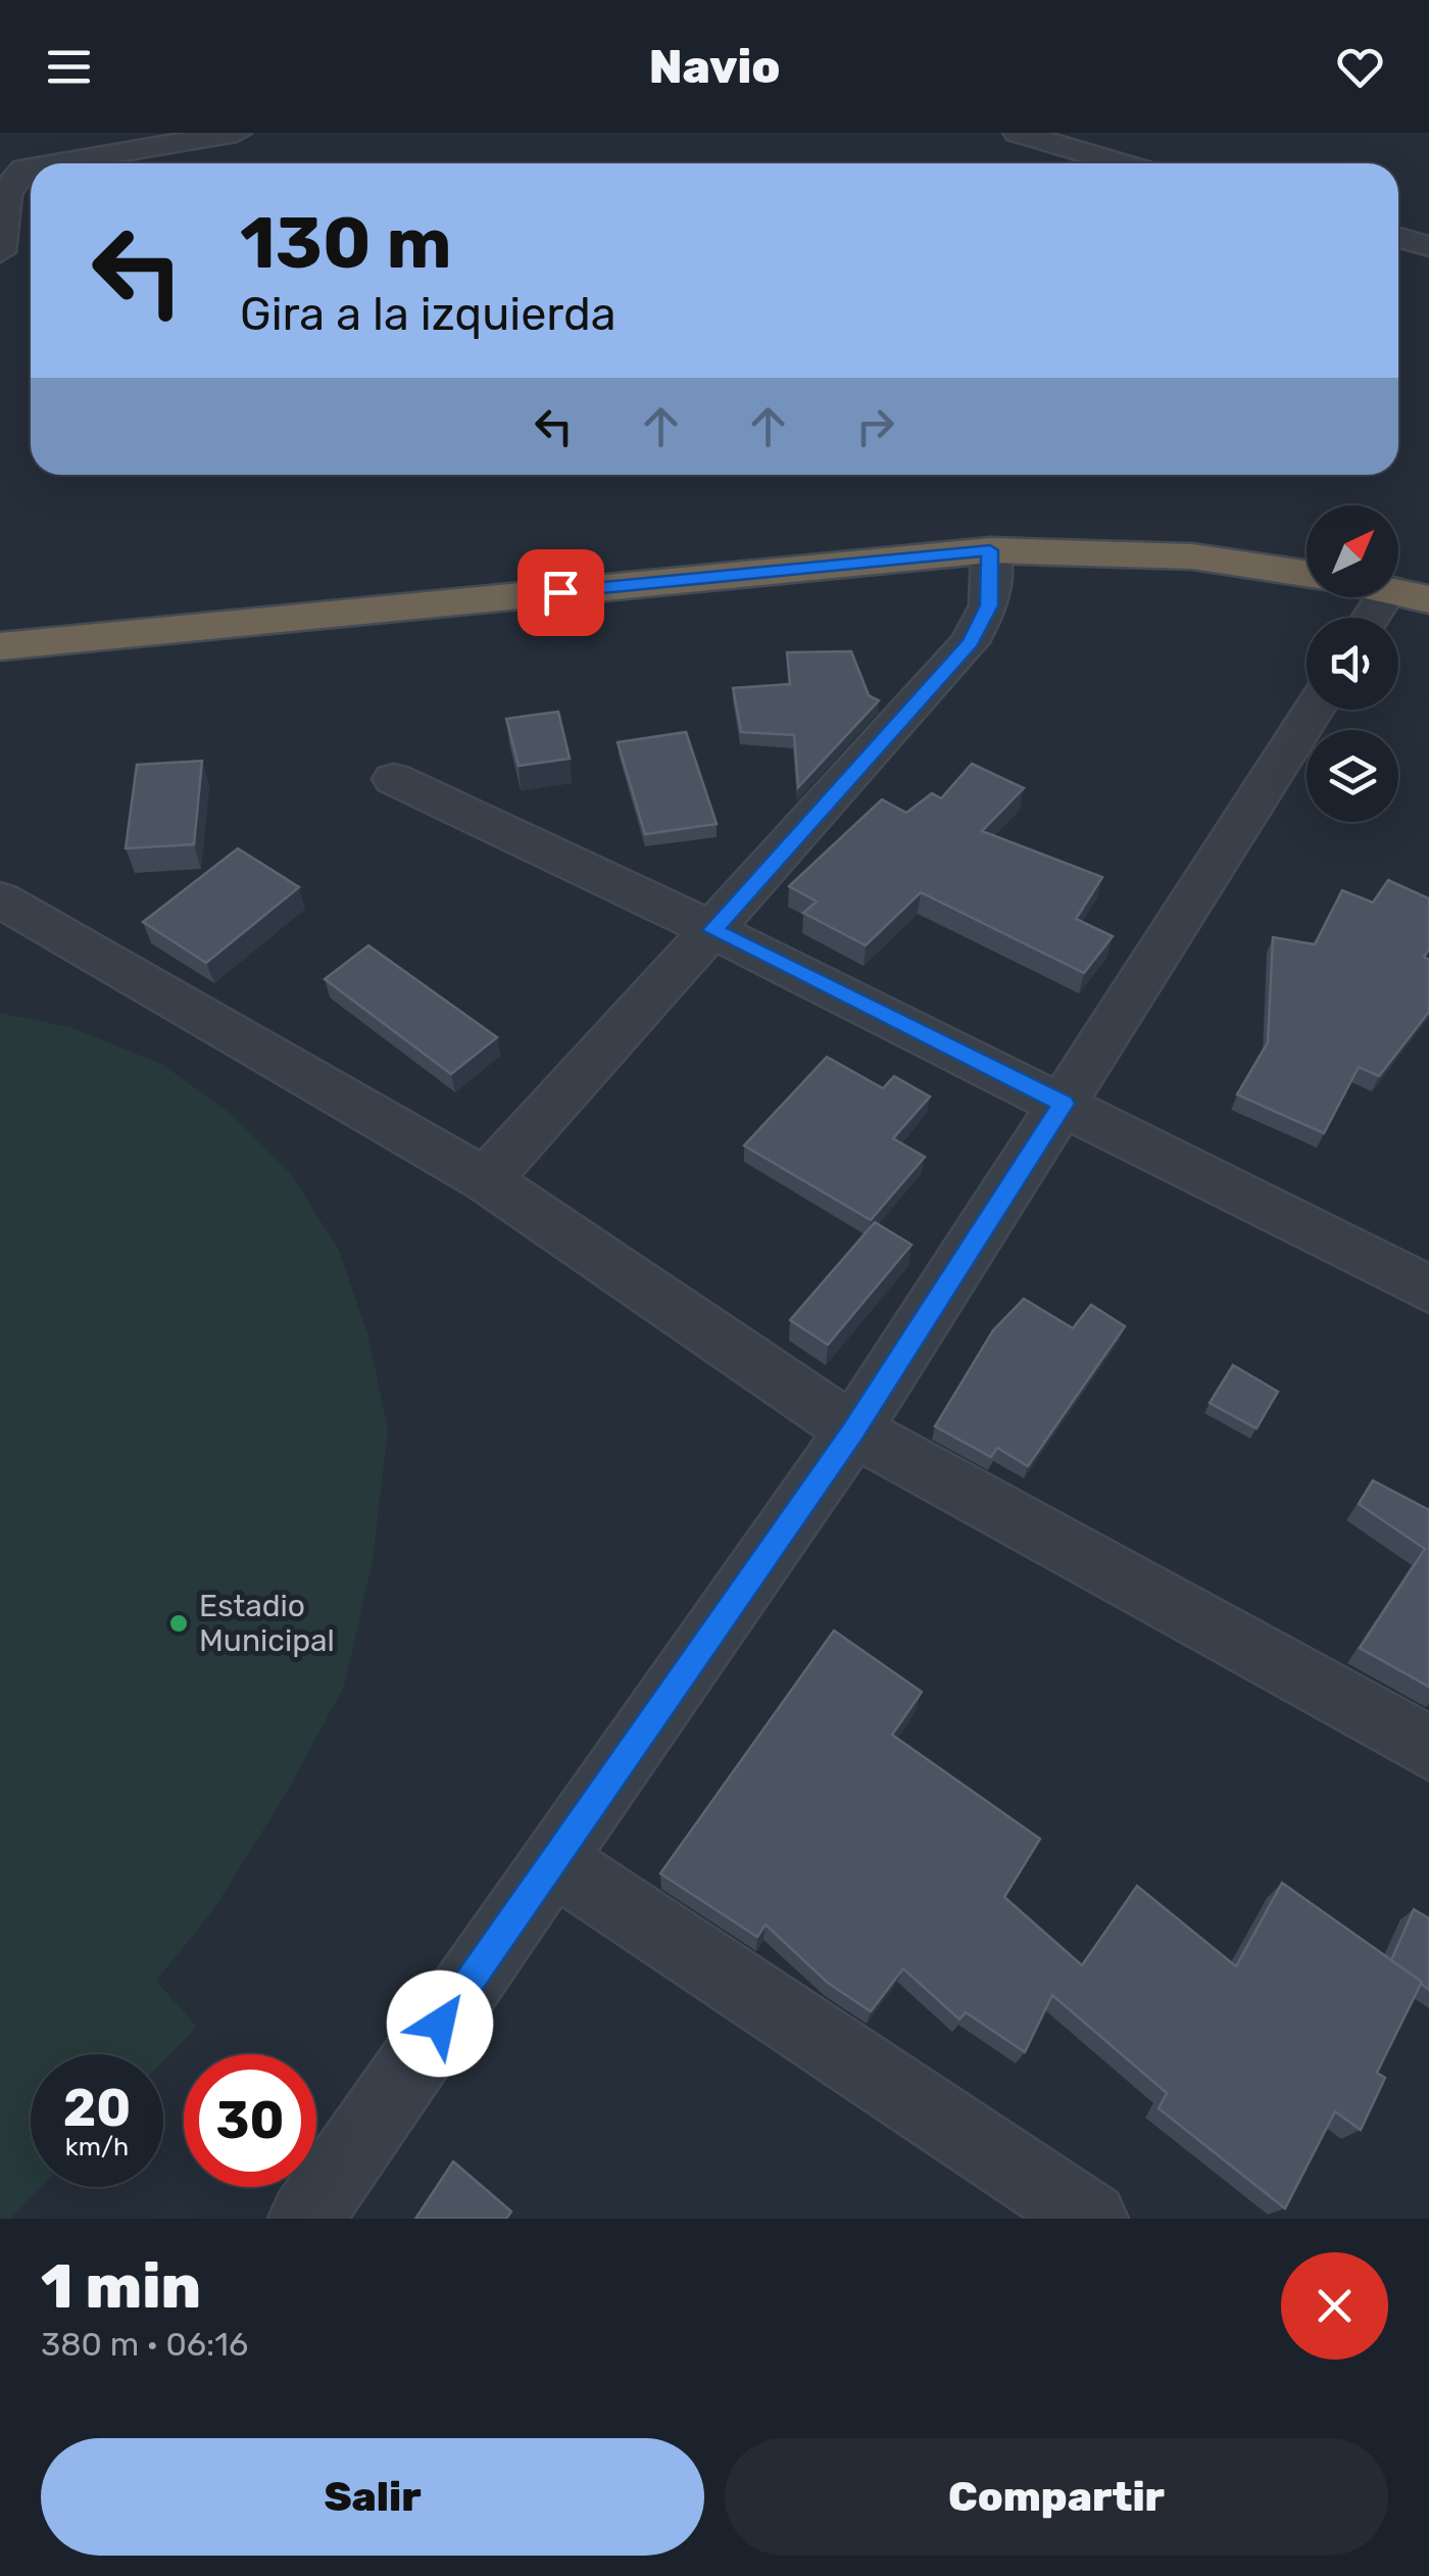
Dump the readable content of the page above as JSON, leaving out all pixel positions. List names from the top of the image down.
{
  "places": ["Estadio Municipal"],
  "north": "top right",
  "page": {
    "header": "Navio",
    "turn": ["130 m", "Gira a la izquierda"],
    "speed": "20 km/h",
    "limit": "30",
    "heading": ["1 min", "380 m · 06:16"],
    "buttons": ["Salir", "Compartir"]
  }
}
